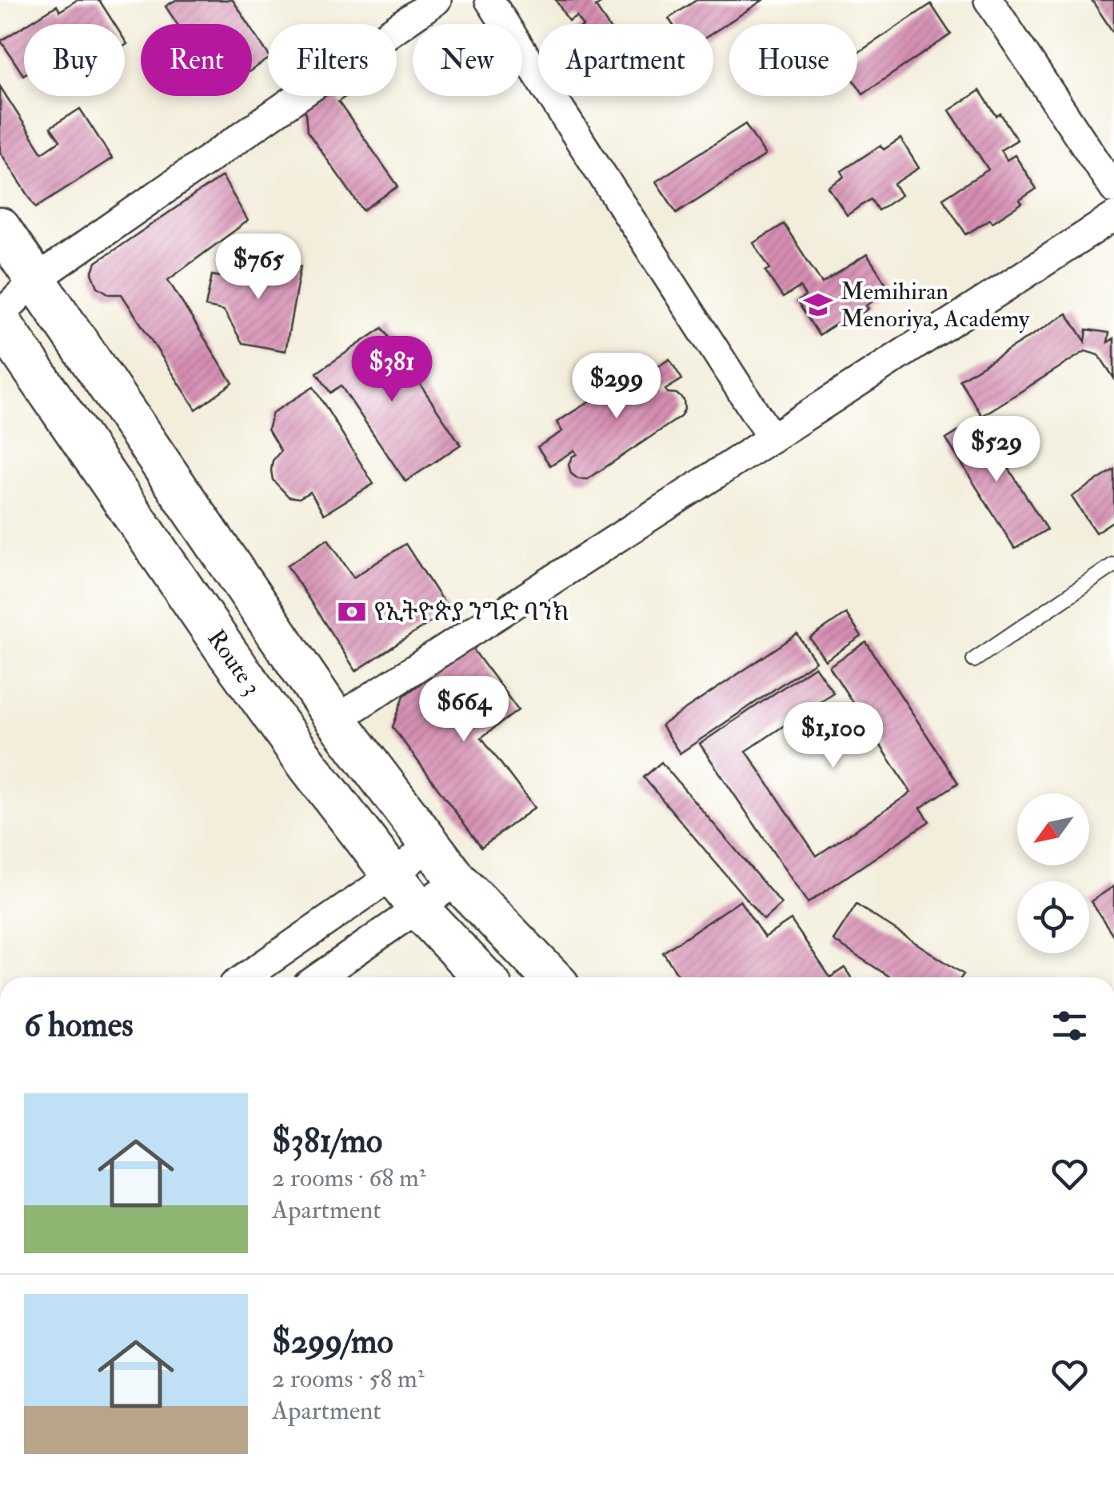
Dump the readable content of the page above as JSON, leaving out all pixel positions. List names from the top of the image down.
{
  "streets": {
    "main road": ["Route 3"]
  },
  "places": {
    "school or university": ["Memihiran Menoriya, Academy"],
    "bank": ["የኢትዮጵያ ንግድ ባንክ"]
  },
  "north": "bottom left",
  "page": {
    "chip": [
      "Buy",
      "Rent",
      "Filters",
      "New",
      "Apartment",
      "House"
    ],
    "price": [
      "$765",
      "$381",
      "$299",
      "$529",
      "$664",
      "$1,100"
    ],
    "heading": "6 homes",
    "list": [
      {
        "name": "$381/mo",
        "note": "2 rooms · 68 m² · Apartment"
      },
      {
        "name": "$299/mo",
        "note": "2 rooms · 58 m² · Apartment"
      }
    ]
  }
}
